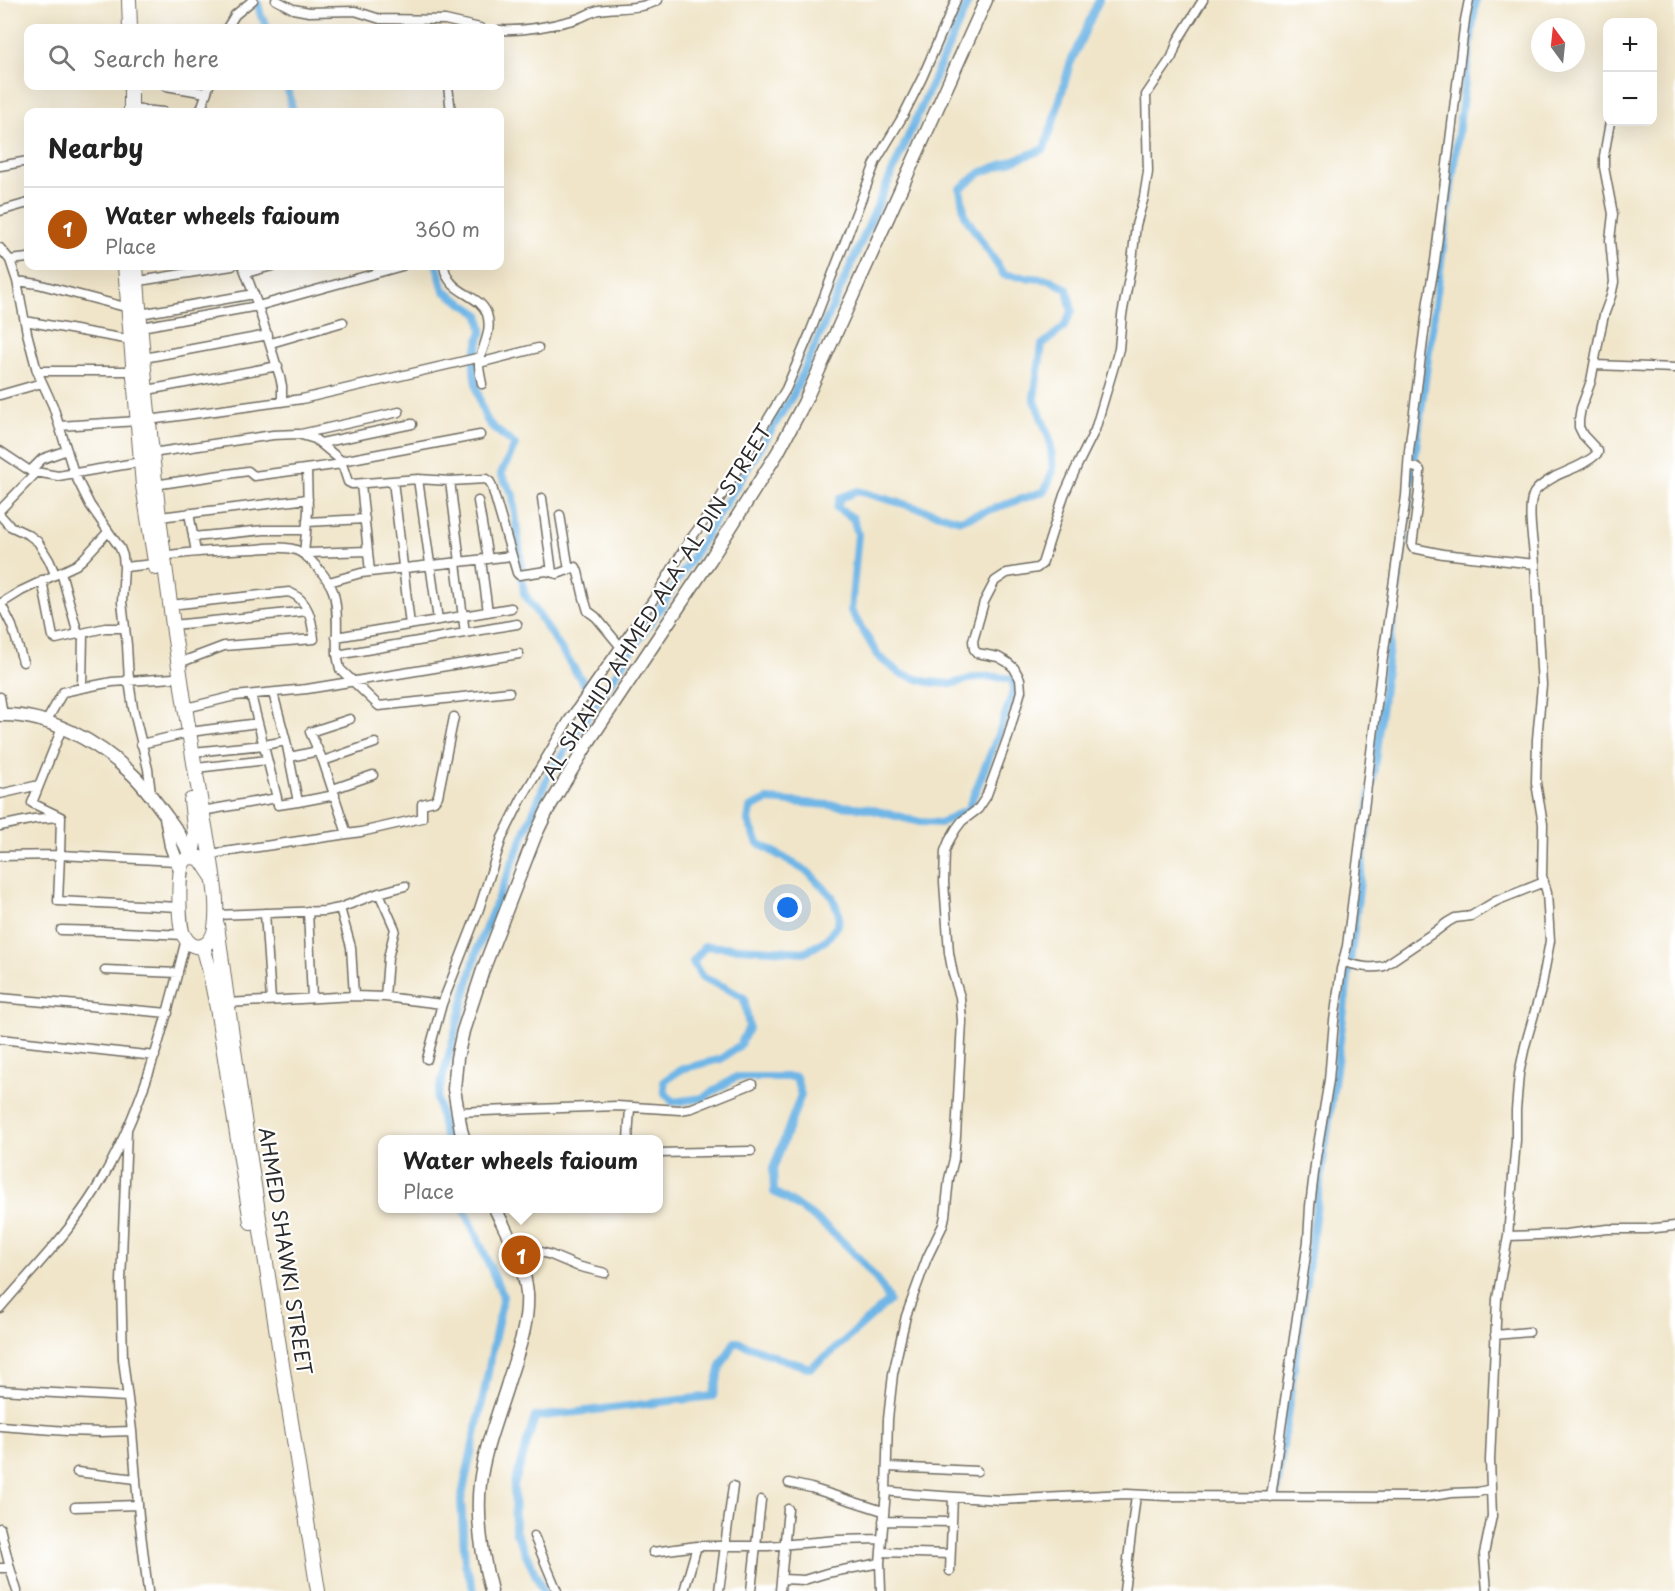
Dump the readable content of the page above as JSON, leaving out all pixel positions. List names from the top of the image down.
{
  "streets": {
    "main road": ["AL SHAHID AHMED ALA' AL DIN STREET", "AHMED SHAWKI STREET"]
  },
  "north": "top",
  "page": {
    "map_buttons": ["+", "−"],
    "search": "Search here",
    "heading": "Nearby",
    "list": [
      {
        "mark": "1",
        "name": "Water wheels faioum",
        "note": "Place",
        "value": "360 m"
      }
    ],
    "popup": ["Water wheels faioum", "Place"],
    "pins": "1"
  }
}
